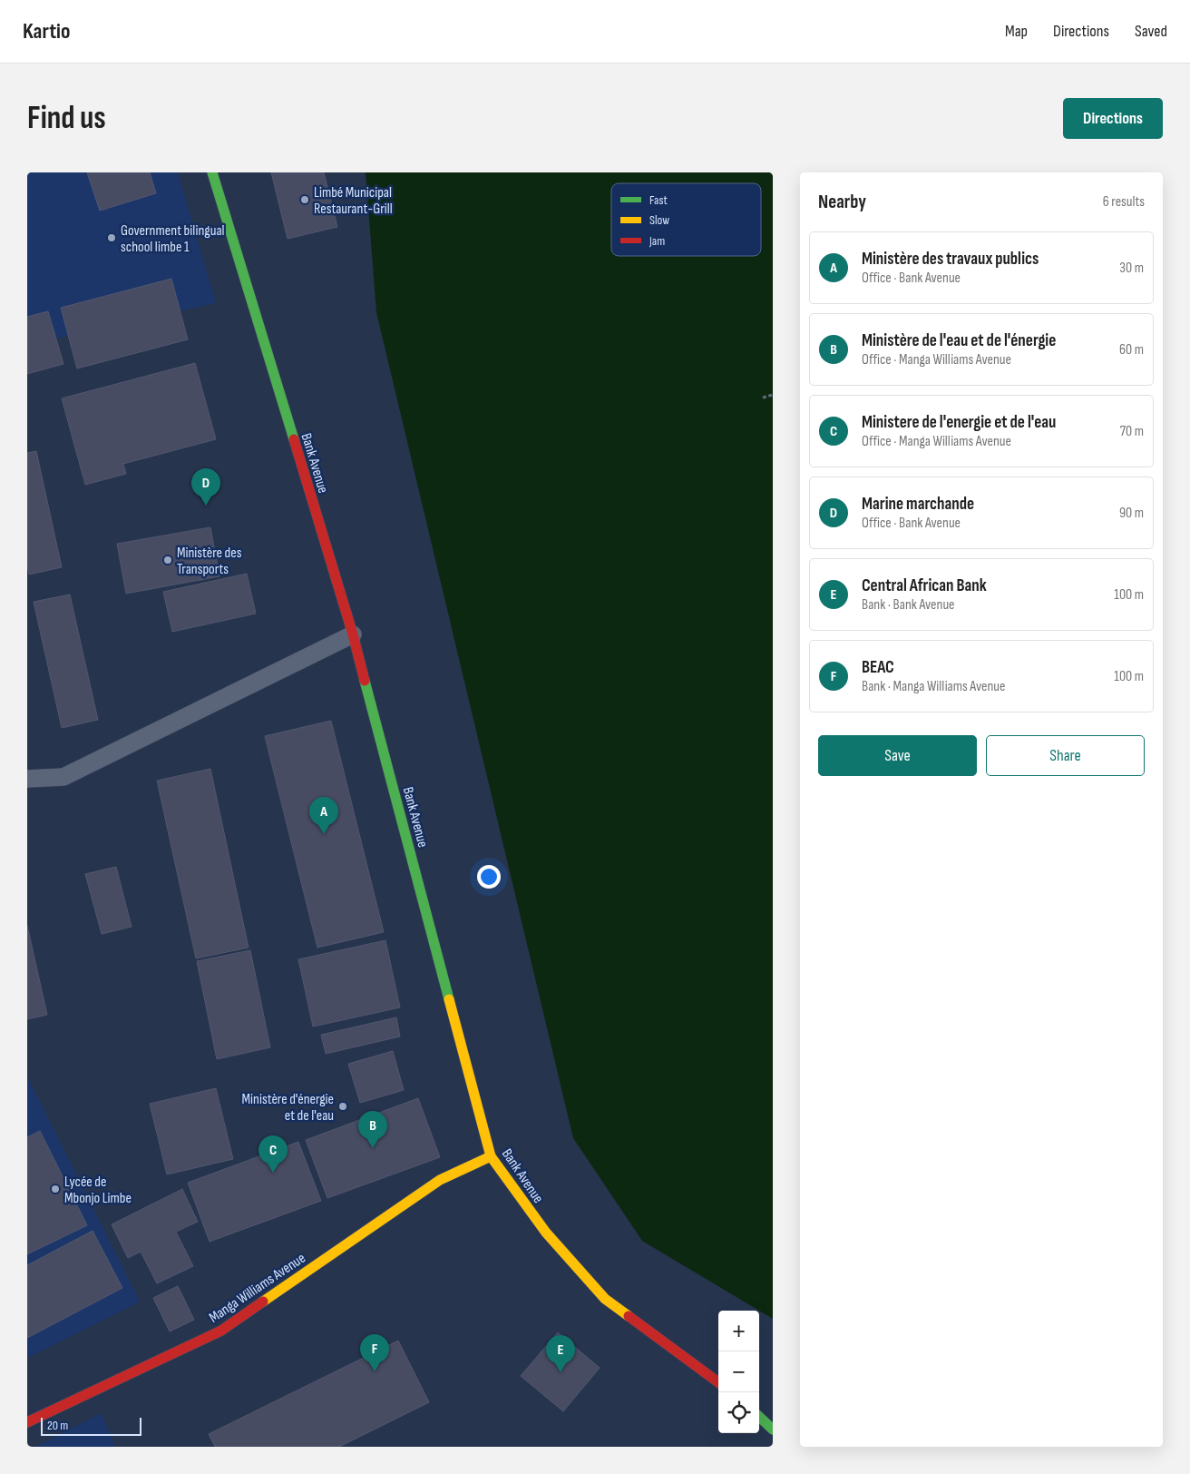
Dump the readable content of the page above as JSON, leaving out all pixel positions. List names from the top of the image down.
{
  "streets": {
    "street": ["Bank Avenue", "Manga Williams Avenue"]
  },
  "crossings": [
    ["Bank Avenue", "Manga Williams Avenue"]
  ],
  "places": [
    "Limbé Municipal Restaurant-Grill",
    "Government bilingual school limbe 1",
    "Ministère des Transports",
    "Ministère d'énergie et de l'eau",
    "Lycée de Mbonjo Limbe"
  ],
  "legend": ["Fast", "Slow", "Jam"],
  "scale_bar": "20 m",
  "page": {
    "header": "Kartio",
    "nav": ["Map", "Directions", "Saved"],
    "buttons": [
      "Directions",
      ["Save", "Share"]
    ],
    "title": "Find us",
    "heading": ["Nearby", "6 results"],
    "list": [
      {
        "mark": "A",
        "name": "Ministère des travaux publics",
        "note": "Office · Bank Avenue",
        "value": "30 m"
      },
      {
        "mark": "B",
        "name": "Ministère de l'eau et de l'énergie",
        "note": "Office · Manga Williams Avenue",
        "value": "60 m"
      },
      {
        "mark": "C",
        "name": "Ministere de l'energie et de l'eau",
        "note": "Office · Manga Williams Avenue",
        "value": "70 m"
      },
      {
        "mark": "D",
        "name": "Marine marchande",
        "note": "Office · Bank Avenue",
        "value": "90 m"
      },
      {
        "mark": "E",
        "name": "Central African Bank",
        "note": "Bank · Bank Avenue",
        "value": "100 m"
      },
      {
        "mark": "F",
        "name": "BEAC",
        "note": "Bank · Manga Williams Avenue",
        "value": "100 m"
      }
    ],
    "pins": [
      "D",
      "A",
      "B",
      "C",
      "F",
      "E"
    ],
    "map_buttons": ["+", "−"],
    "scale": "20 m"
  }
}
